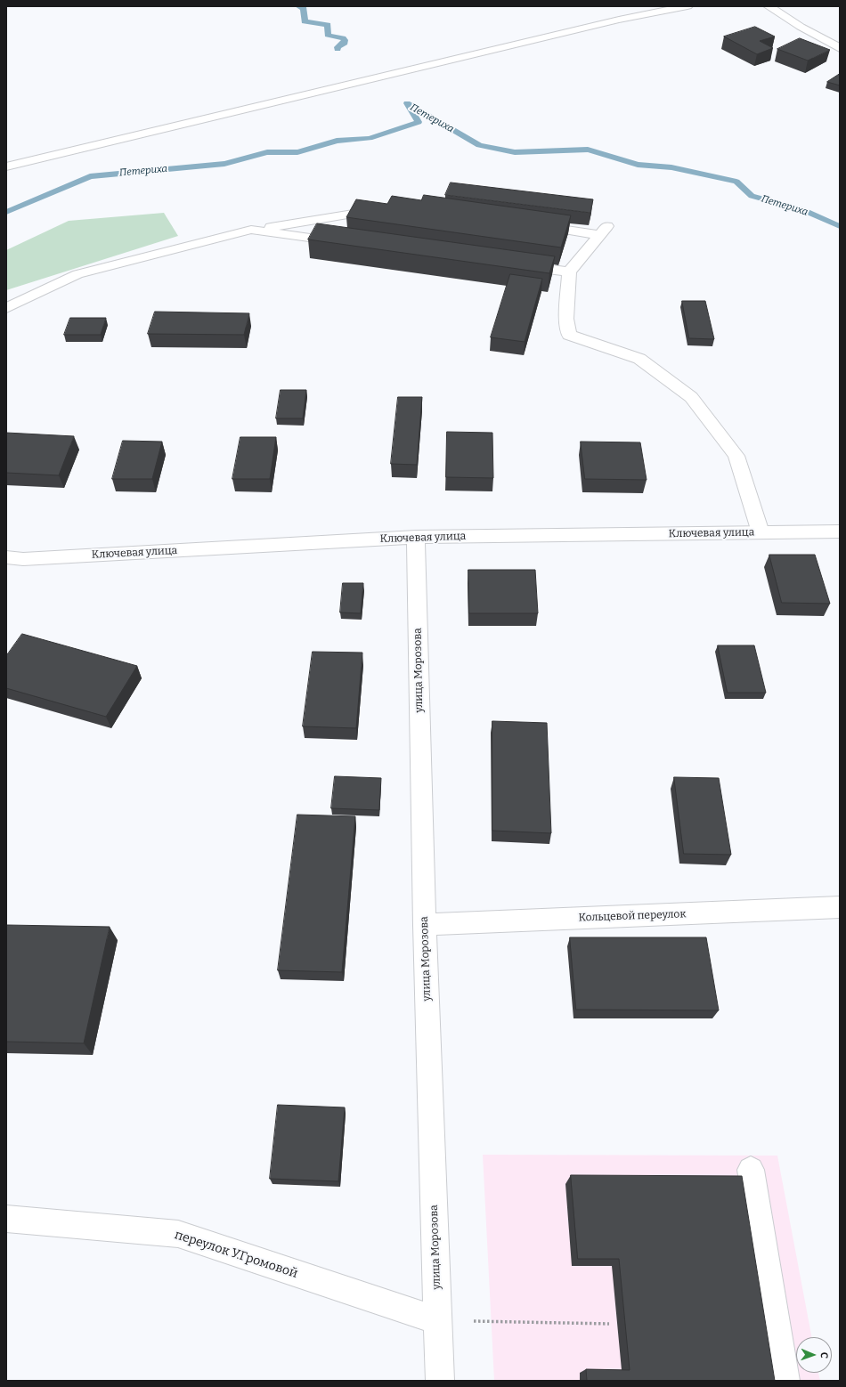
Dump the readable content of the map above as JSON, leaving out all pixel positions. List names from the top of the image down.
{
  "streets": {
    "street": [
      "Ключевая улица",
      "улица Морозова",
      "Кольцевой переулок",
      "переулок У.Громовой"
    ]
  },
  "crossings": [
    ["Ключевая улица", "улица Морозова"],
    ["улица Морозова", "Кольцевой переулок"],
    ["улица Морозова", "переулок У.Громовой"]
  ],
  "water": ["Петериха"],
  "north": "right"
}
